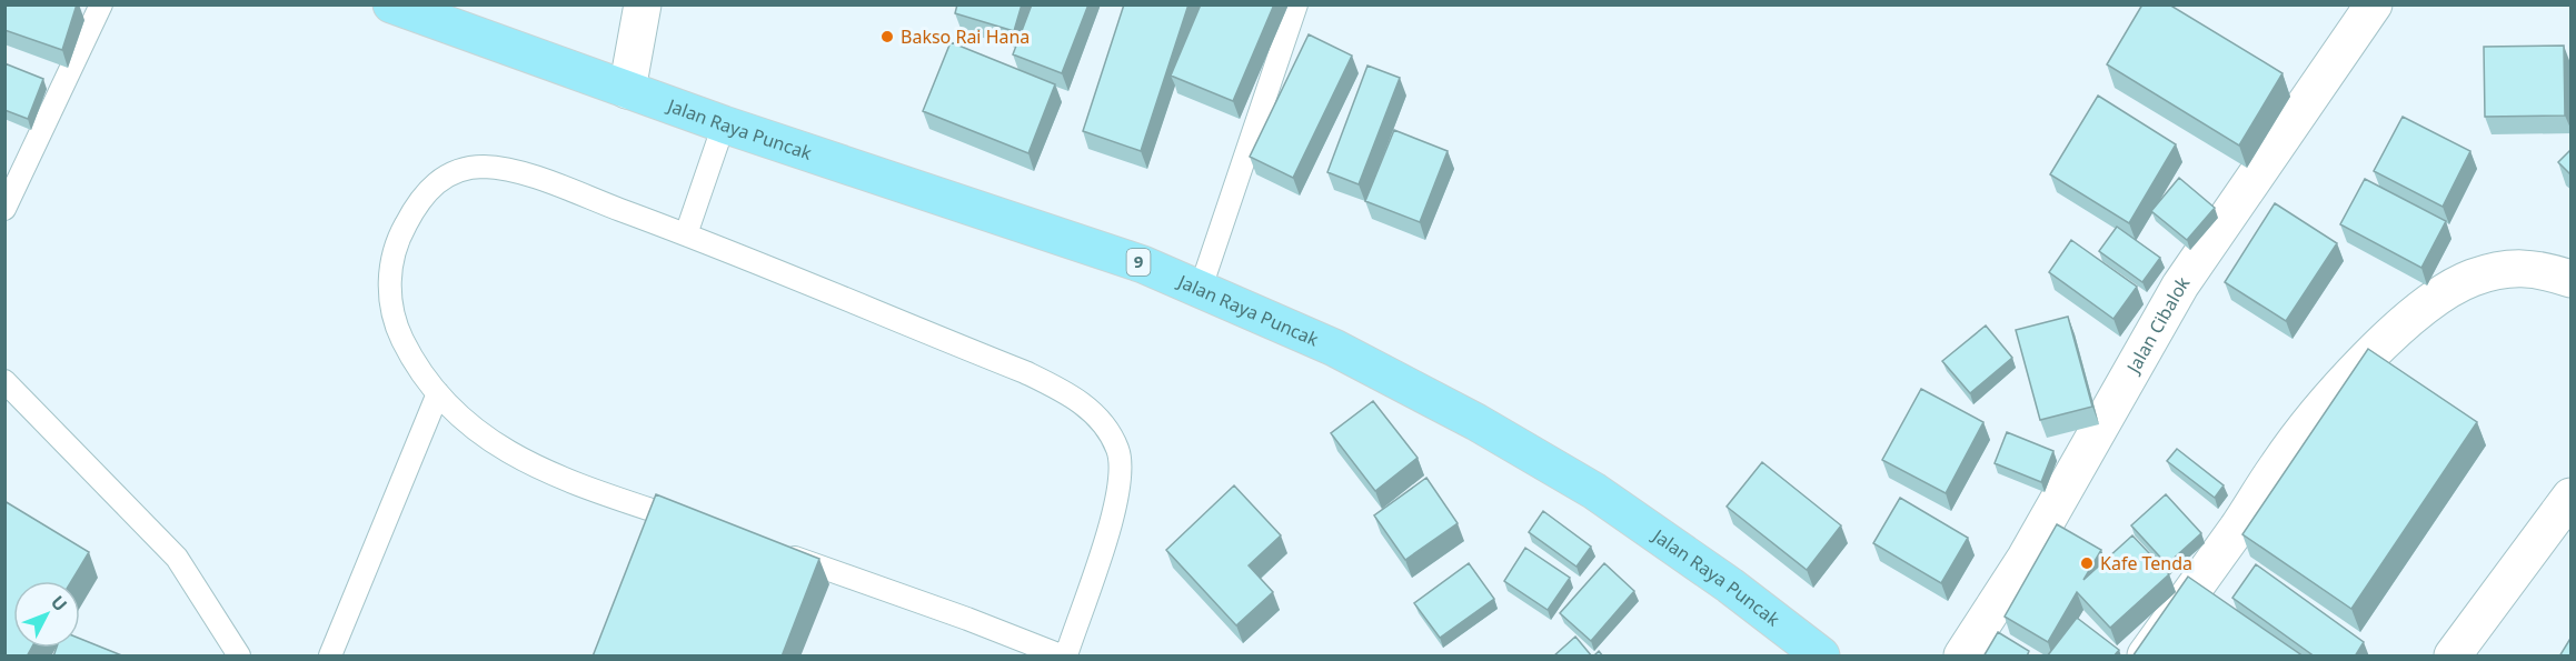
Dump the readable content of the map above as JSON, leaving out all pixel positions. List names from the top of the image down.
{
  "streets": {
    "highway": ["Jalan Raya Puncak", "9"],
    "street": ["Jalan Cibalok"]
  },
  "places": ["Bakso Rai Hana", "Kafe Tenda"],
  "north": "top right"
}
